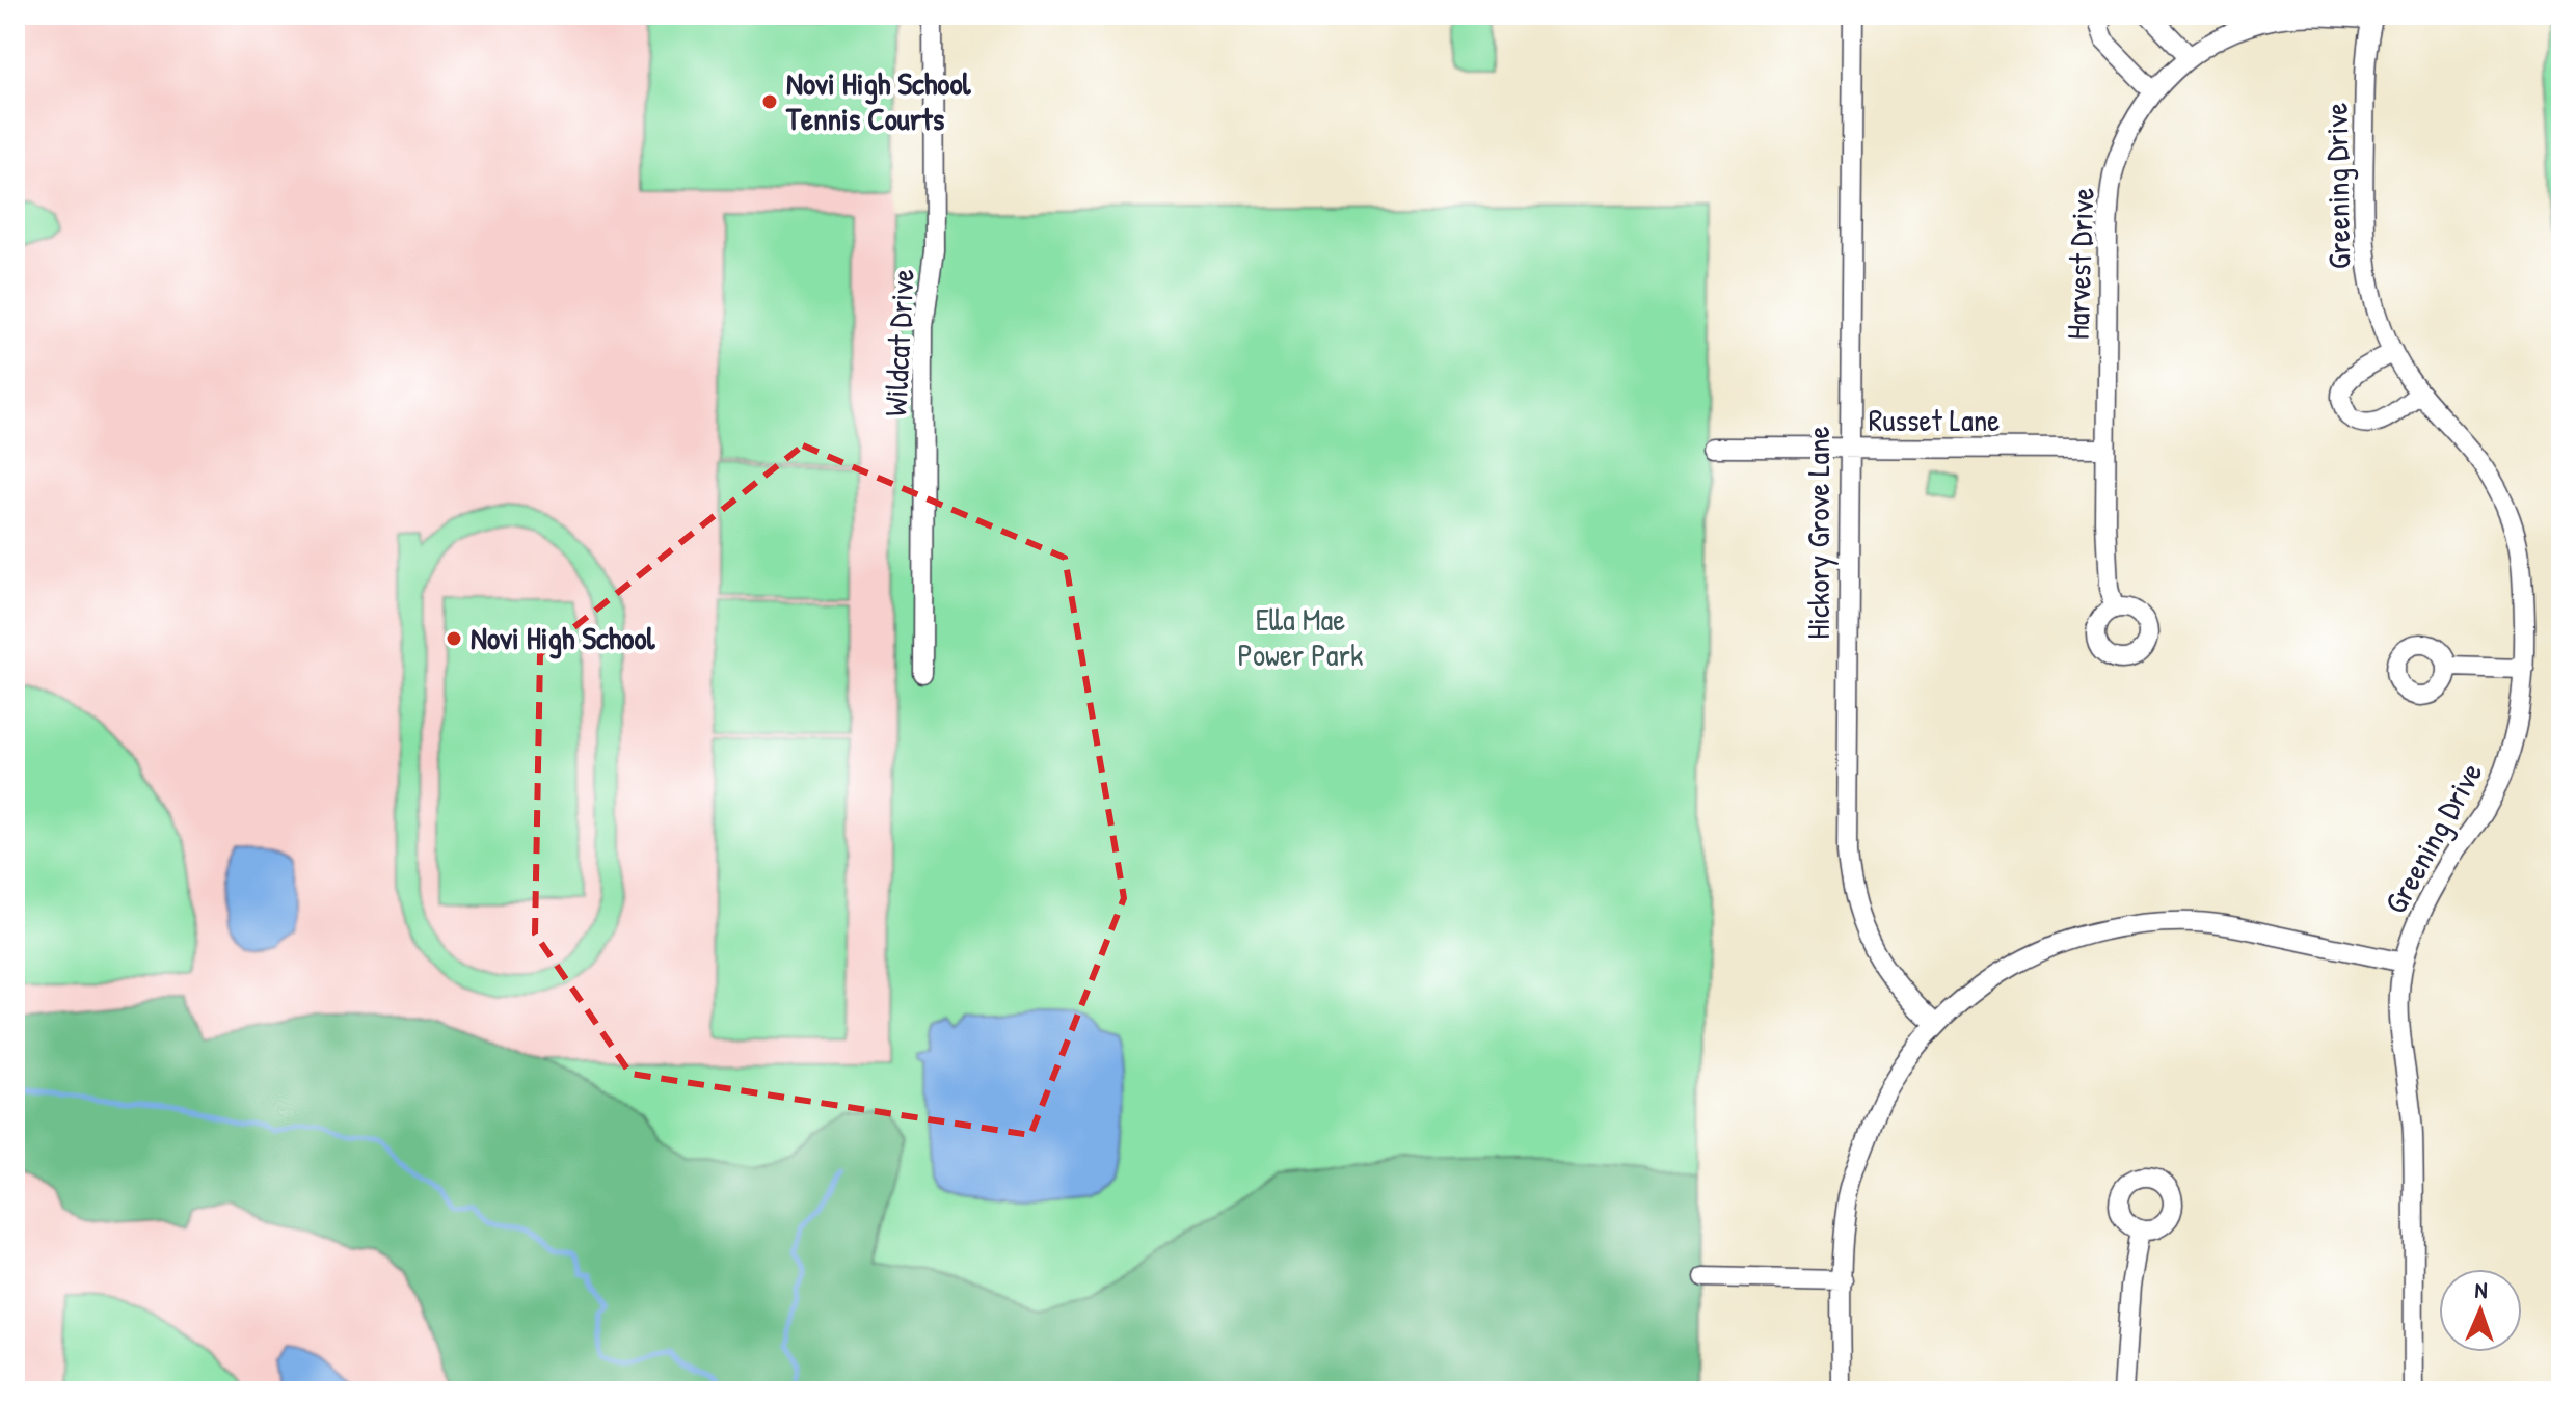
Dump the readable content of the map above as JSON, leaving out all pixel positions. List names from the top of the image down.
{
  "streets": {
    "street": [
      "Greening Drive",
      "Harvest Drive",
      "Wildcat Drive",
      "Russet Lane",
      "Hickory Grove Lane"
    ]
  },
  "crossings": [
    ["Greening Drive", "Harvest Drive"],
    ["Harvest Drive", "Russet Lane"],
    ["Russet Lane", "Hickory Grove Lane"]
  ],
  "parks": ["Ella Mae Power Park"],
  "places": ["Novi High School Tennis Courts", "Novi High School"],
  "north": "top"
}
